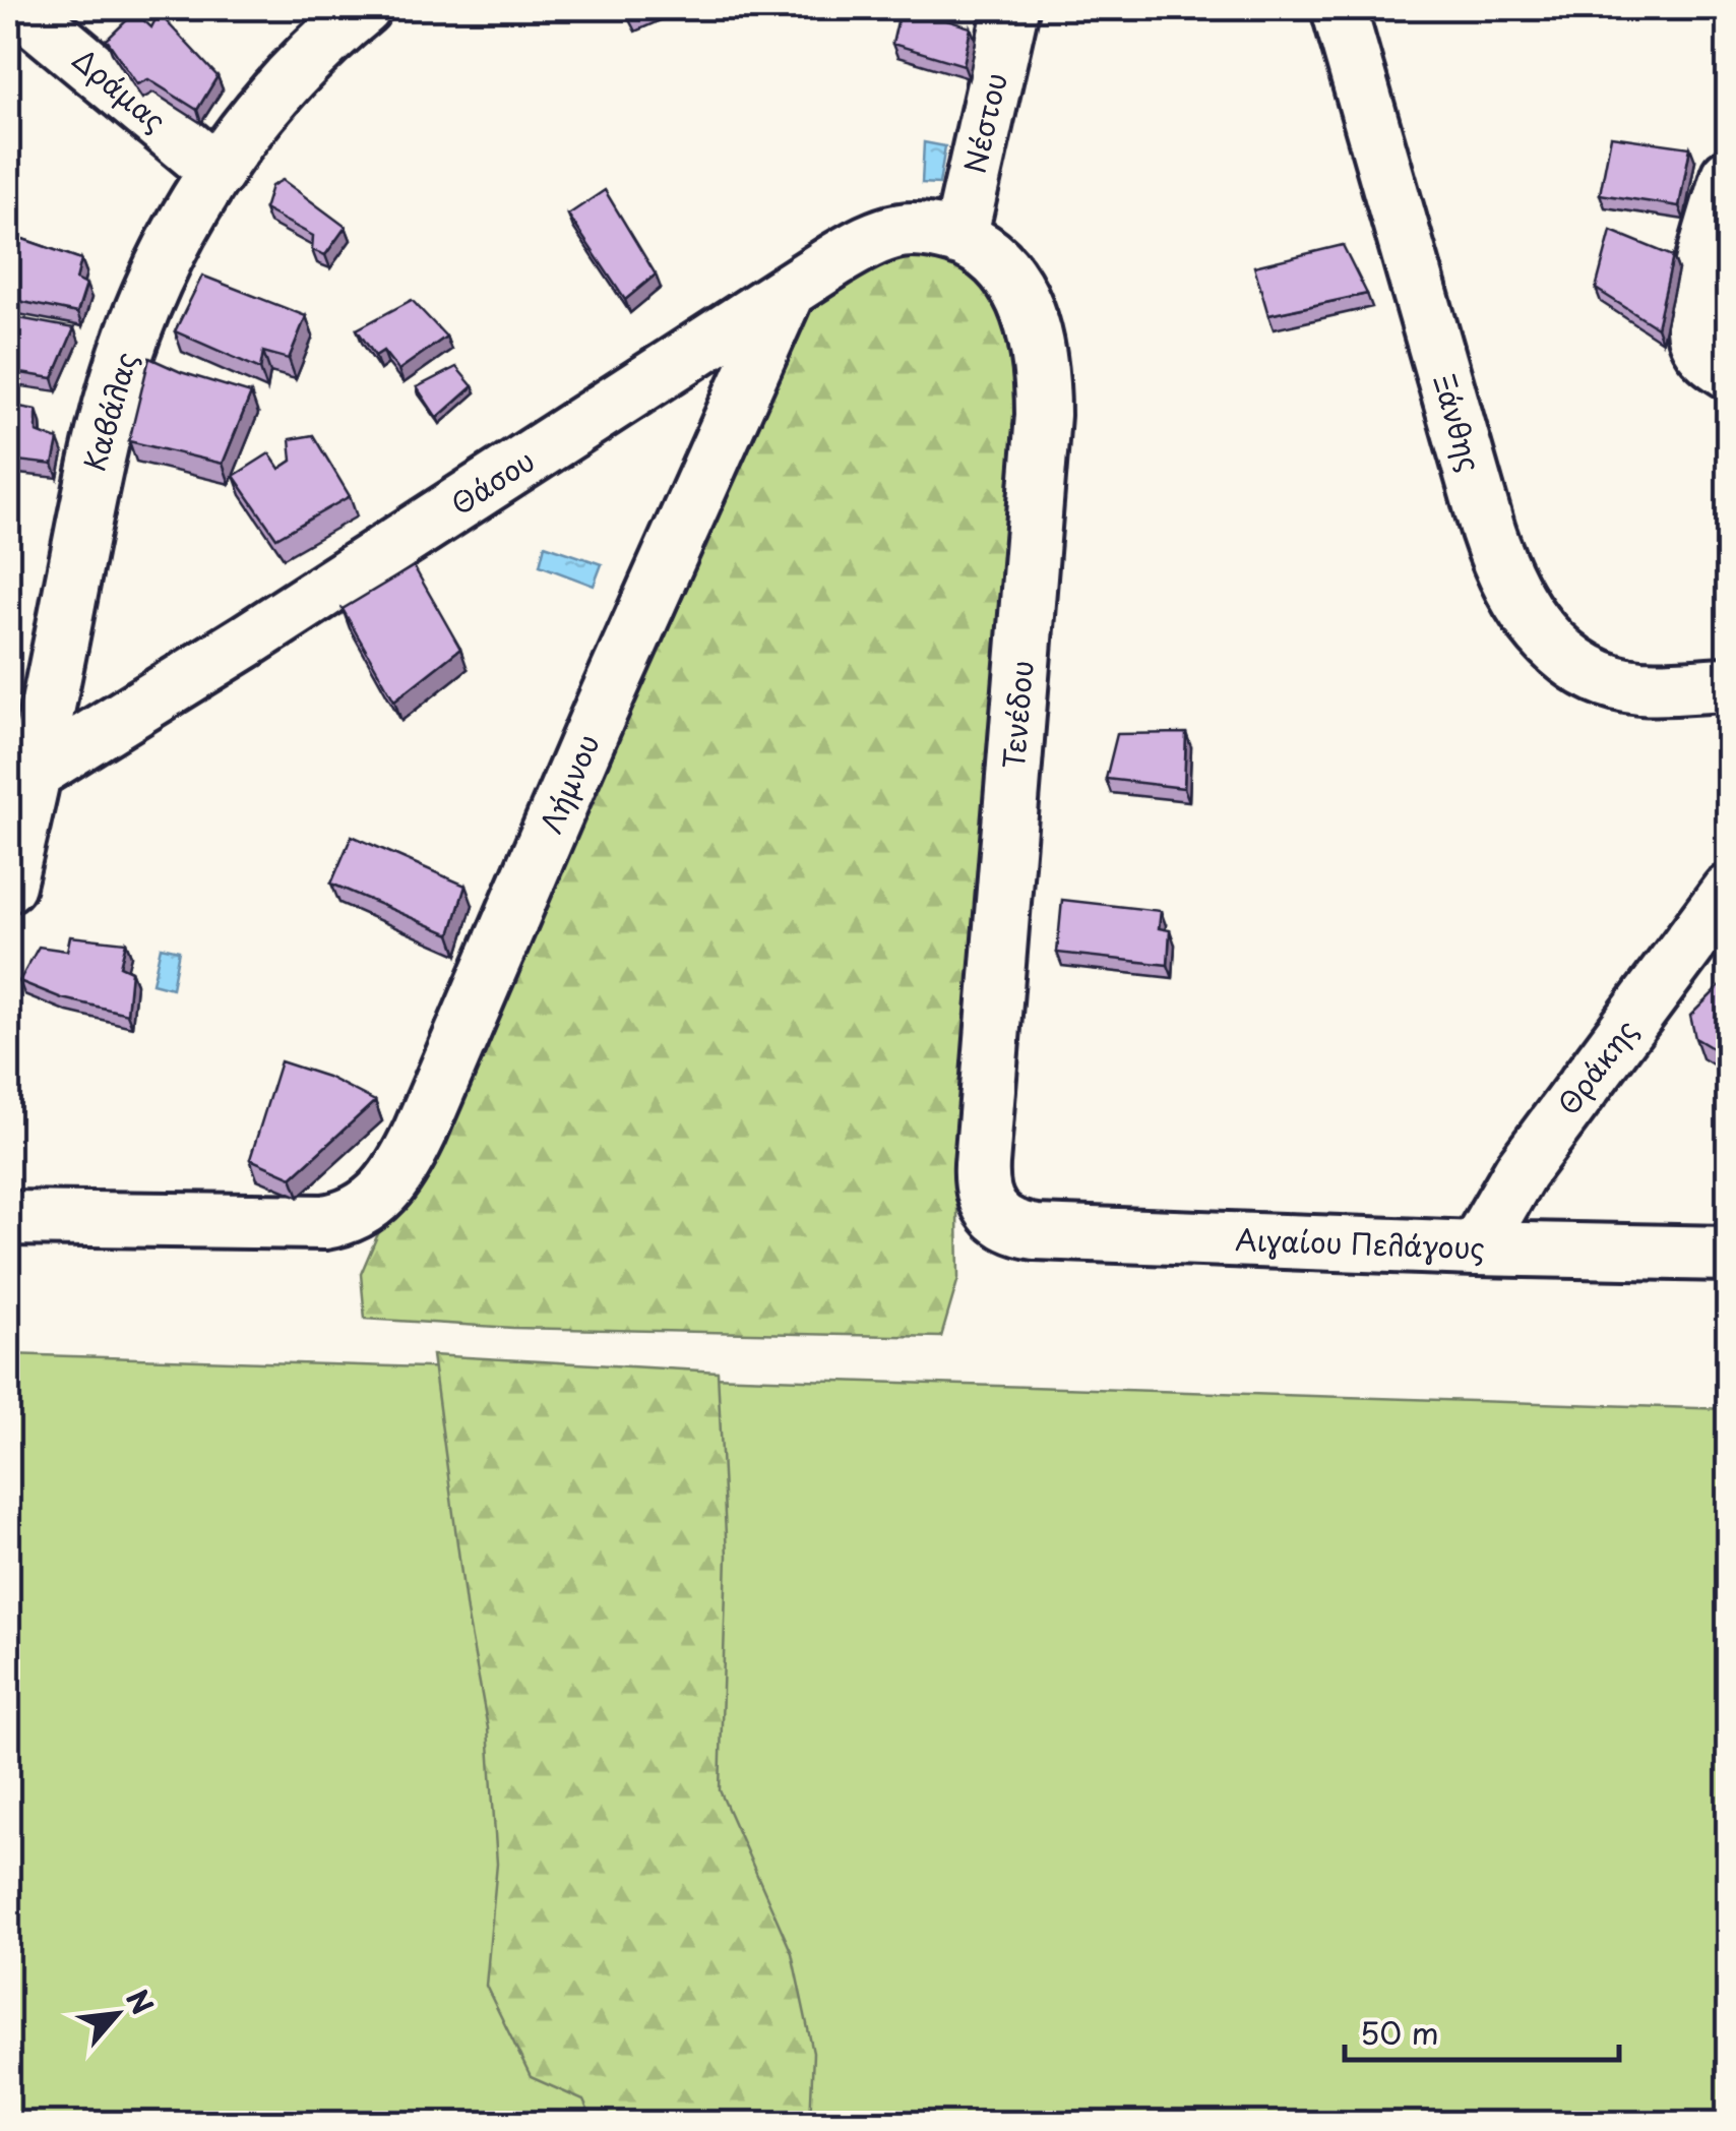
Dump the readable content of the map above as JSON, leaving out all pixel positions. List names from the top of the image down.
{
  "streets": {
    "street": [
      "Δράμας",
      "Νέστου",
      "Καβάλας",
      "Ξάνθης",
      "Θάσου",
      "Τενέδου",
      "Λήμνου",
      "Θράκης",
      "Αιγαίου Πελάγους"
    ]
  },
  "crossings": [
    ["Δράμας", "Καβάλας"],
    ["Νέστου", "Θάσου"],
    ["Νέστου", "Τενέδου"],
    ["Καβάλας", "Θάσου"],
    ["Θάσου", "Τενέδου"],
    ["Θάσου", "Λήμνου"],
    ["Τενέδου", "Αιγαίου Πελάγους"],
    ["Θράκης", "Αιγαίου Πελάγους"]
  ],
  "scale_bar": "50 m",
  "north": "top right"
}
